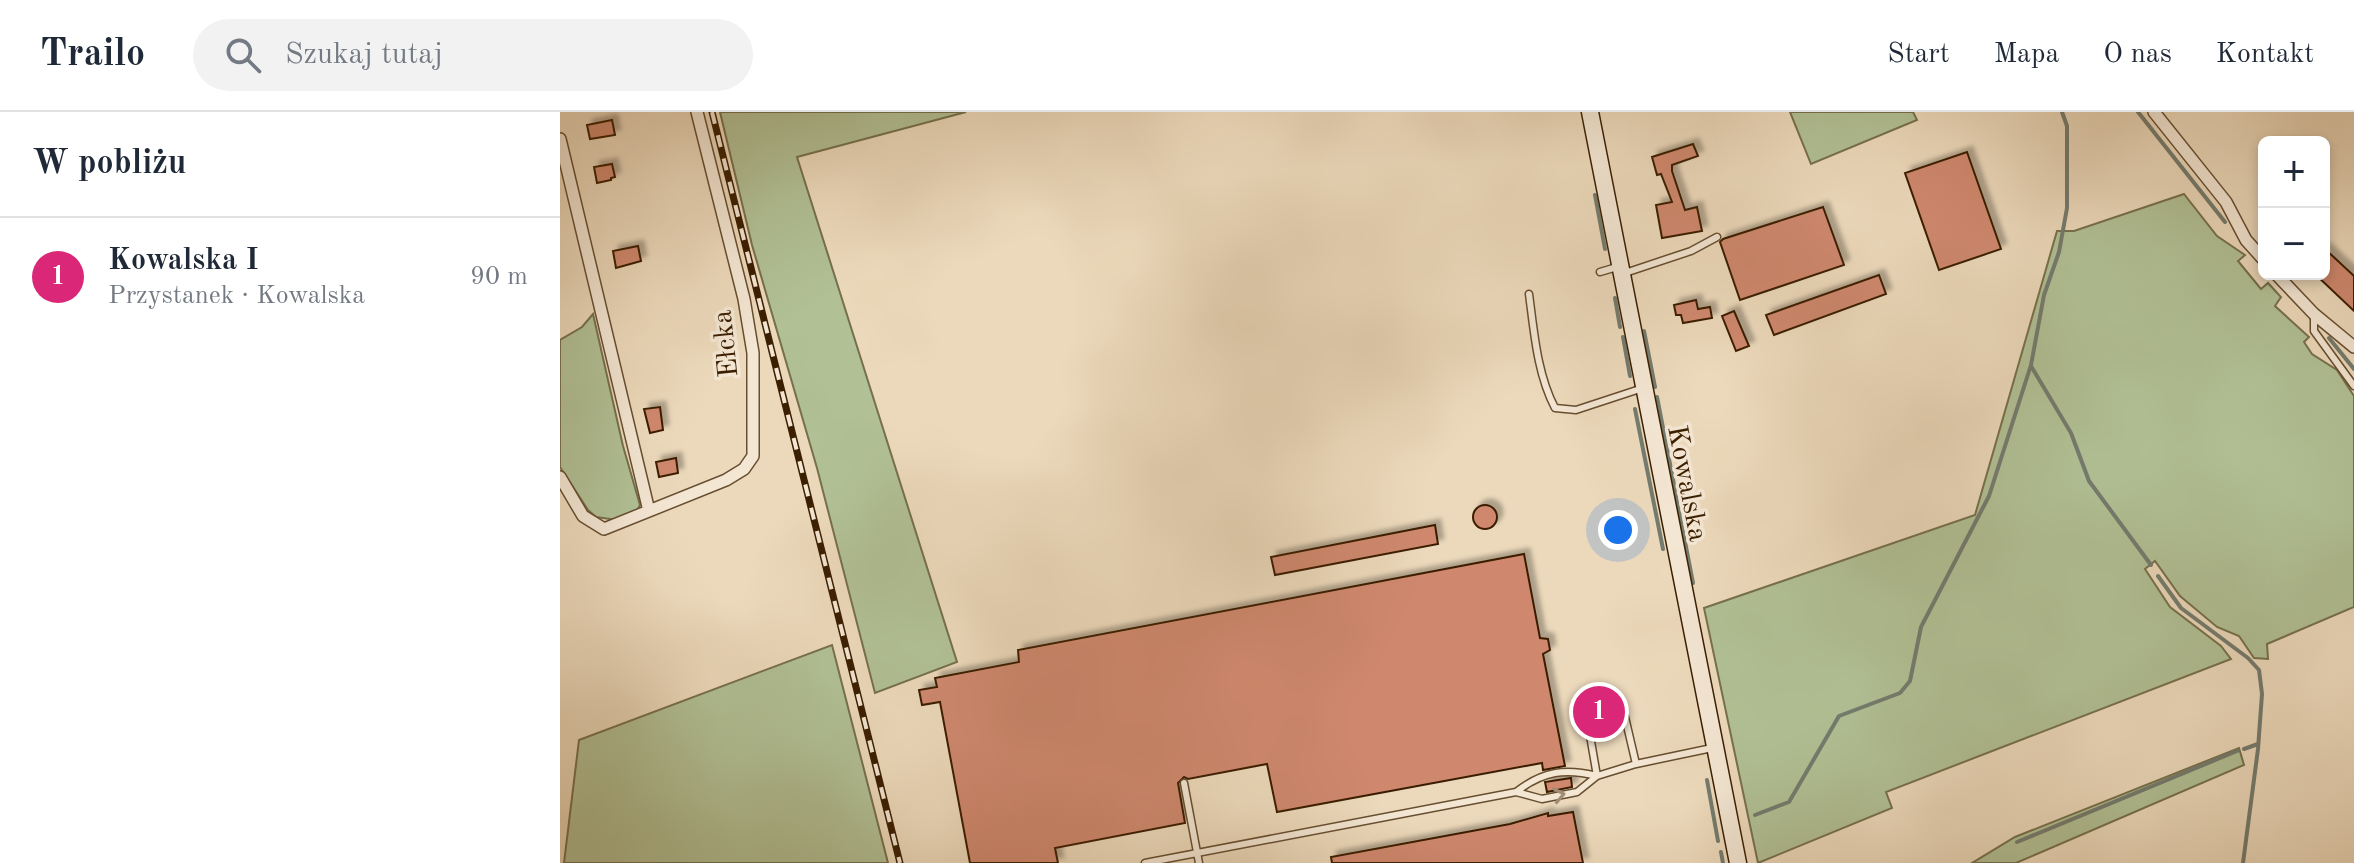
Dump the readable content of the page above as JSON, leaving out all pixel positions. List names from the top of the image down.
{
  "streets": {
    "street": ["Ełcka", "Kowalska"]
  },
  "page": {
    "header": "Trailo",
    "search": "Szukaj tutaj",
    "nav": [
      "Start",
      "Mapa",
      "O nas",
      "Kontakt"
    ],
    "heading": "W pobliżu",
    "map_buttons": ["+", "−"],
    "list": [
      {
        "mark": "1",
        "name": "Kowalska I",
        "note": "Przystanek · Kowalska",
        "value": "90 m"
      }
    ],
    "pins": "1"
  }
}
